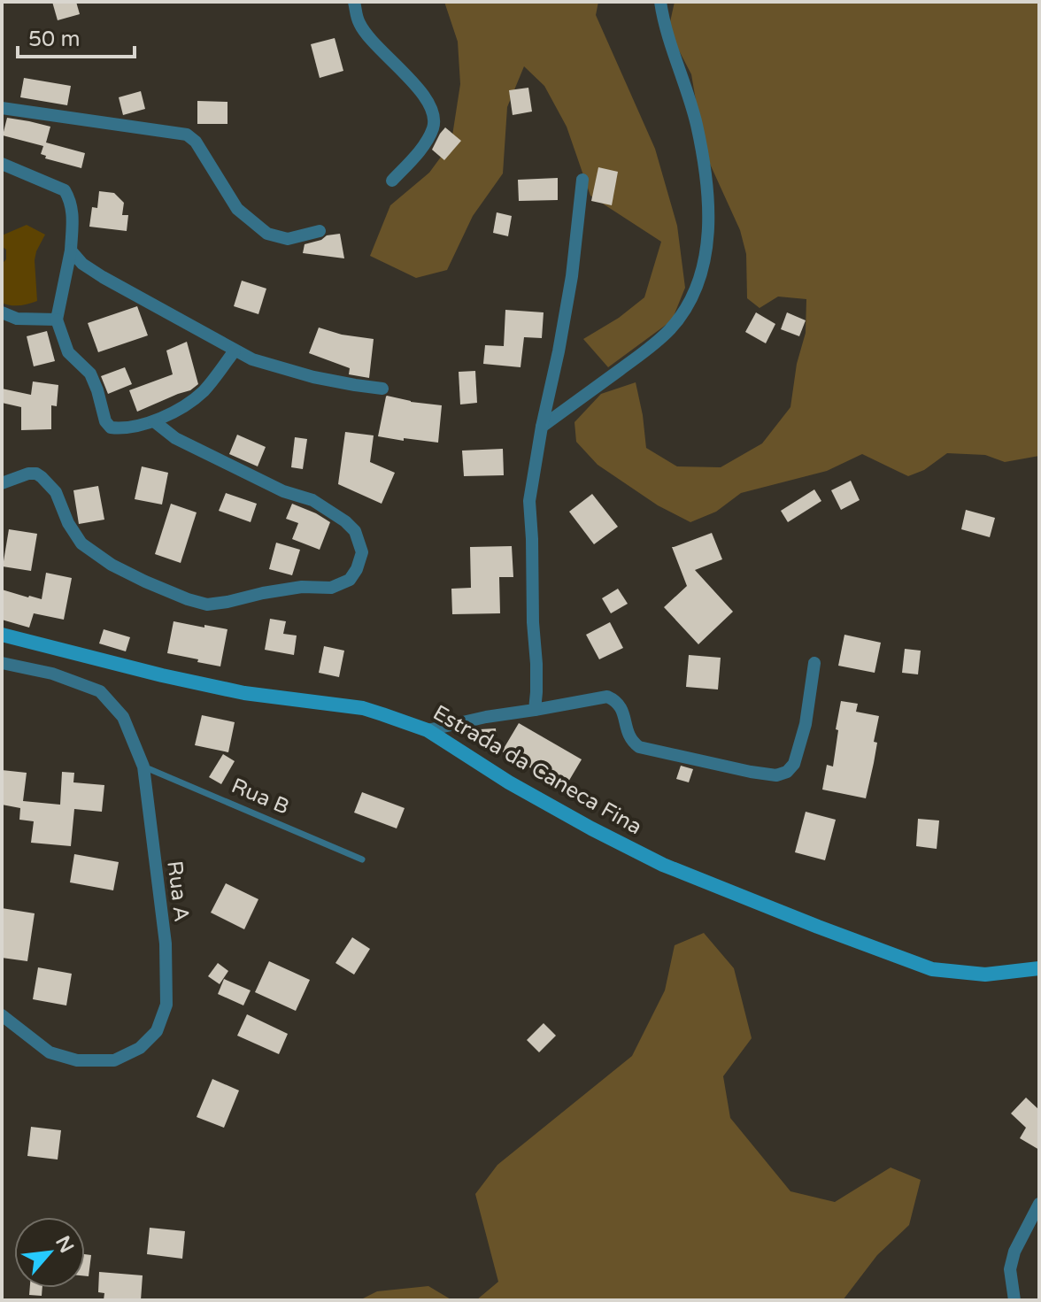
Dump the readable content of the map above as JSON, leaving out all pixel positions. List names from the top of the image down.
{
  "streets": {
    "street": ["Estrada da Caneca Fina", "Rua A"],
    "lane": ["Rua B"]
  },
  "crossings": [
    ["Rua B", "Rua A"]
  ],
  "scale_bar": "50 m",
  "north": "top right"
}
